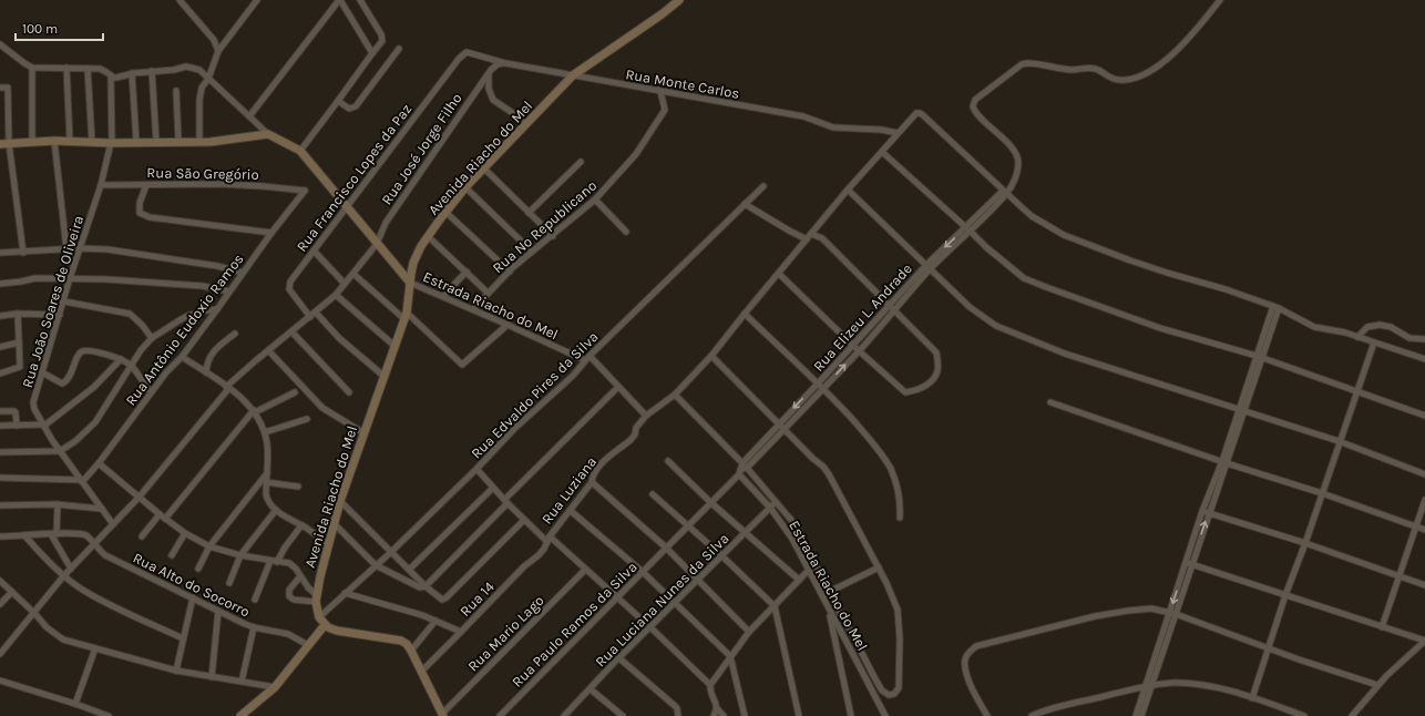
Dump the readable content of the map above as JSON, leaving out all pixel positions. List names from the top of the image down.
{
  "streets": {
    "street": [
      "Rua Monte Carlos",
      "Rua José Jorge Filho",
      "Avenida Riacho do Mel",
      "Rua São Gregório",
      "Rua Francisco Lopes da Paz",
      "Rua No Republicano",
      "Rua João Soares de Oliveira",
      "Estrada Riacho do Mel",
      "Rua Elizeu L. Andrade",
      "Rua Antônio Eudoxio Ramos",
      "Rua Edvaldo Pires da Silva",
      "Rua Luziana",
      "Rua Alto do Socorro",
      "Rua 14",
      "Rua Luciana Nunes da Silva",
      "Rua Paulo Ramos da Silva",
      "Rua Mario Lago"
    ]
  },
  "crossings": [
    ["Rua Monte Carlos", "Rua José Jorge Filho"],
    ["Rua Monte Carlos", "Avenida Riacho do Mel"],
    ["Rua Monte Carlos", "Rua Francisco Lopes da Paz"],
    ["Rua Monte Carlos", "Rua No Republicano"],
    ["Rua José Jorge Filho", "Rua Francisco Lopes da Paz"],
    ["Rua José Jorge Filho", "Rua João Soares de Oliveira"],
    ["Rua José Jorge Filho", "Rua Alto do Socorro"],
    ["Avenida Riacho do Mel", "Estrada Riacho do Mel"],
    ["Avenida Riacho do Mel", "Rua Edvaldo Pires da Silva"],
    ["Rua São Gregório", "Rua João Soares de Oliveira"],
    ["Rua São Gregório", "Rua Antônio Eudoxio Ramos"],
    ["Rua No Republicano", "Estrada Riacho do Mel"],
    ["Rua João Soares de Oliveira", "Rua Antônio Eudoxio Ramos"],
    ["Estrada Riacho do Mel", "Rua Elizeu L. Andrade"],
    ["Estrada Riacho do Mel", "Rua Edvaldo Pires da Silva"],
    ["Estrada Riacho do Mel", "Rua Luziana"],
    ["Estrada Riacho do Mel", "Rua Luciana Nunes da Silva"],
    ["Estrada Riacho do Mel", "Rua Paulo Ramos da Silva"],
    ["Rua Elizeu L. Andrade", "Rua Paulo Ramos da Silva"],
    ["Rua Luziana", "Rua 14"]
  ],
  "scale_bar": "100 m"
}
